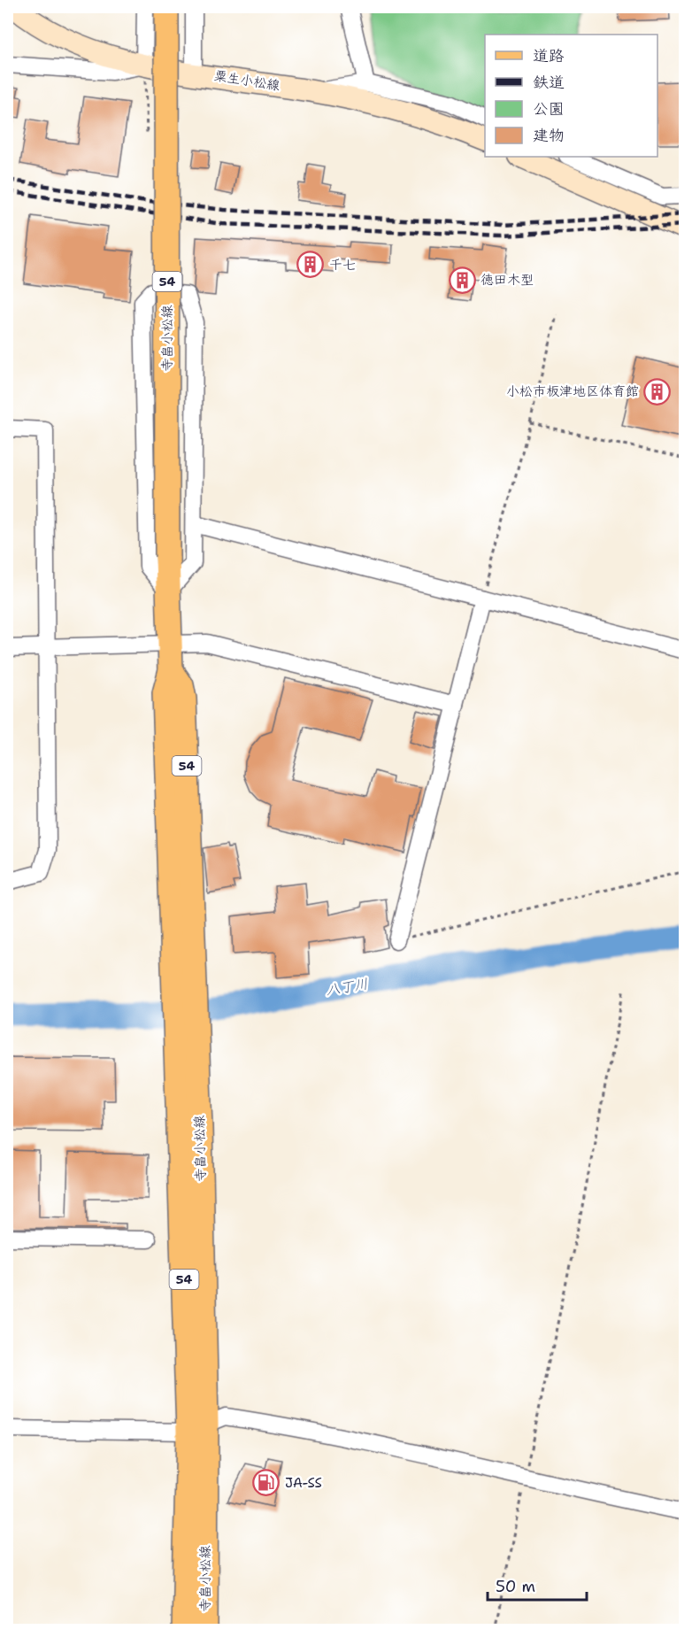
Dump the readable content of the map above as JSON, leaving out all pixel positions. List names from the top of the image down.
{
  "streets": {
    "main road": ["粟生小松線", "54", "寺畠小松線"]
  },
  "water": ["八丁川"],
  "places": {
    "building": ["千七", "徳田木型", "小松市板津地区体育館"],
    "fuel station": ["JA-SS"]
  },
  "legend": [
    "道路",
    "鉄道",
    "公園",
    "建物"
  ],
  "scale_bar": "50 m"
}
